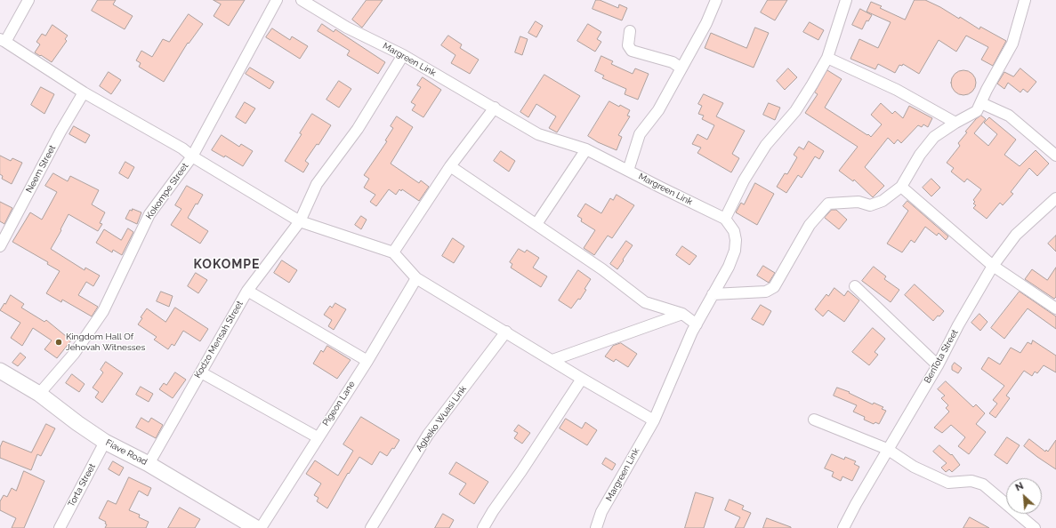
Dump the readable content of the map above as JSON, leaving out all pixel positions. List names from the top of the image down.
{
  "streets": {
    "street": [
      "Margreen Link",
      "Neem Street",
      "Kokompe Street",
      "Kodzo Mensah Street",
      "BenTota Street",
      "Pigeon Lane",
      "Agbeko Wuasi Link",
      "Fiave Road",
      "Torta Street"
    ]
  },
  "crossings": [
    ["Margreen Link", "Kodzo Mensah Street"],
    ["Kokompe Street", "Fiave Road"],
    ["Kodzo Mensah Street", "Fiave Road"],
    ["Fiave Road", "Torta Street"]
  ],
  "districts": ["KOKOMPE"],
  "places": ["Kingdom Hall Of Jehovah Witnesses"],
  "north": "top left"
}
